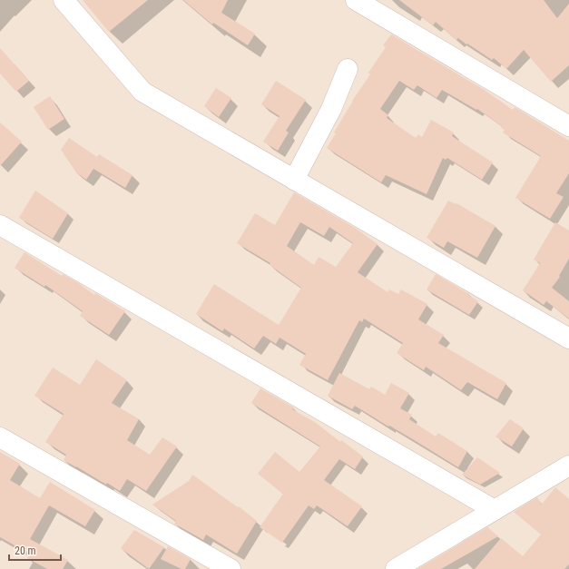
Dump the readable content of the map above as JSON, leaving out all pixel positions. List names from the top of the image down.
{
  "scale_bar": "20 m"
}
